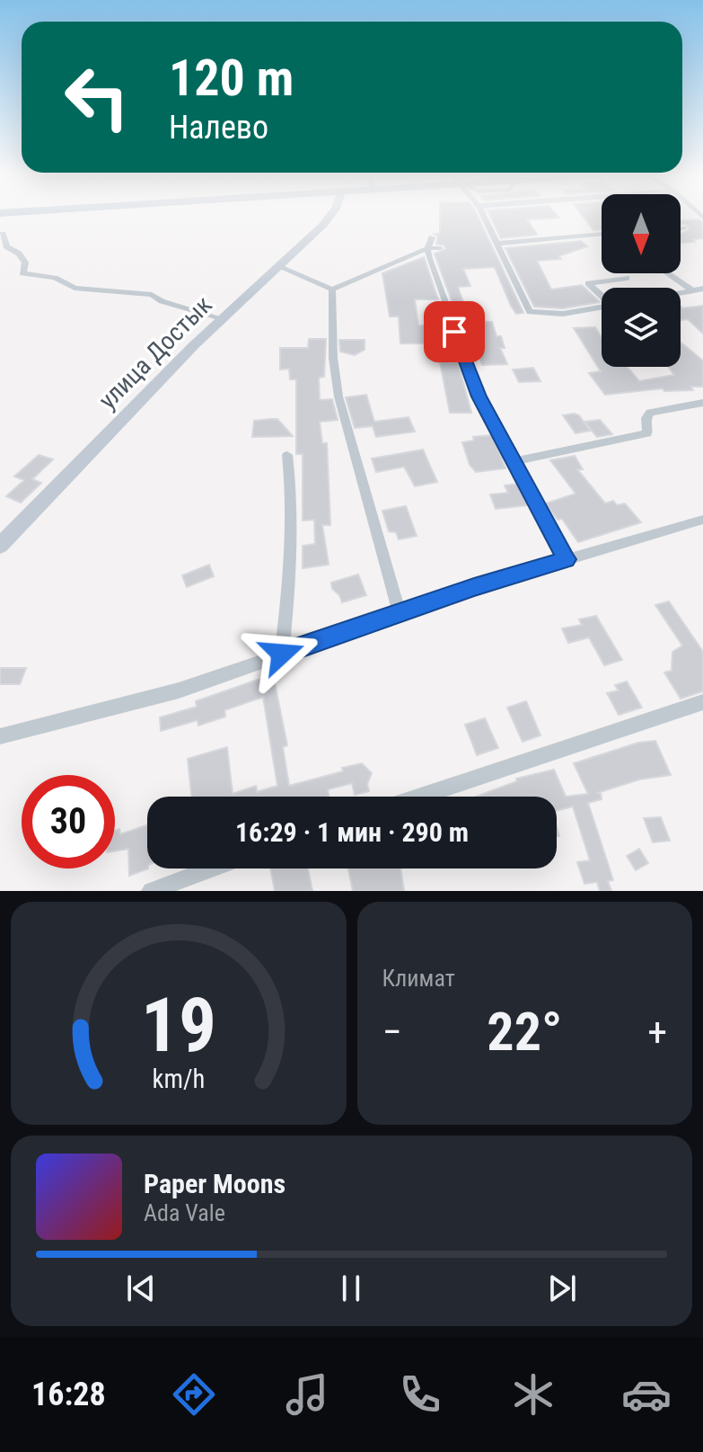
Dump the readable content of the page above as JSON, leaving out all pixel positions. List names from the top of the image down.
{
  "streets": {
    "main road": ["улица Достык"]
  },
  "north": "bottom",
  "page": {
    "turn": ["120 m", "Налево"],
    "limit": "30",
    "trip": "16:29 · 1 мин · 290 m",
    "tile": "Климат",
    "heat": ["−", "22°", "+"],
    "song": ["Paper Moons", "Ada Vale"],
    "tabs": "16:28",
    "gauge": ["19", "km/h"]
  }
}
